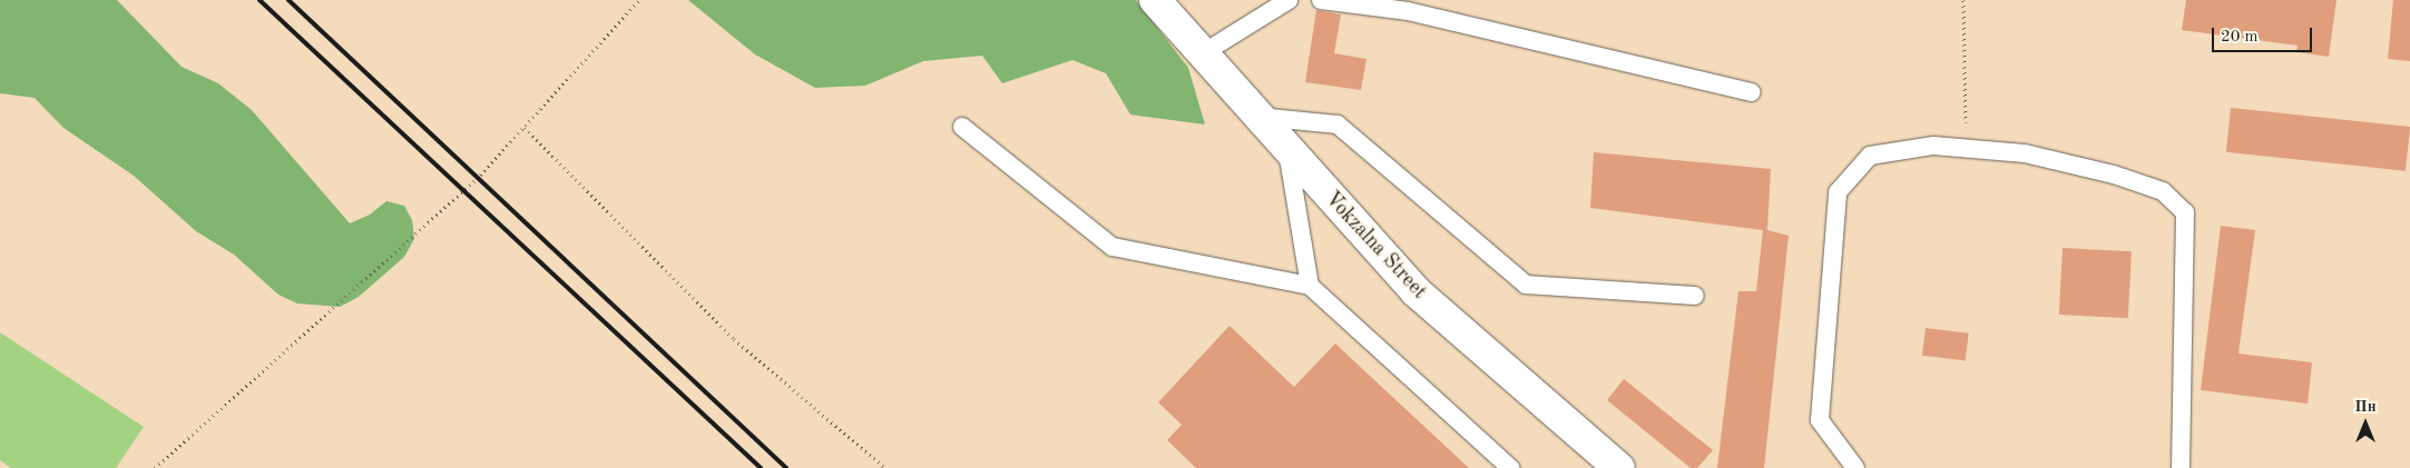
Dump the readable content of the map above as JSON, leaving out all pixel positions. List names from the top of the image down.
{
  "streets": {
    "street": ["Vokzalna Street"]
  },
  "scale_bar": "20 m",
  "north": "top"
}
